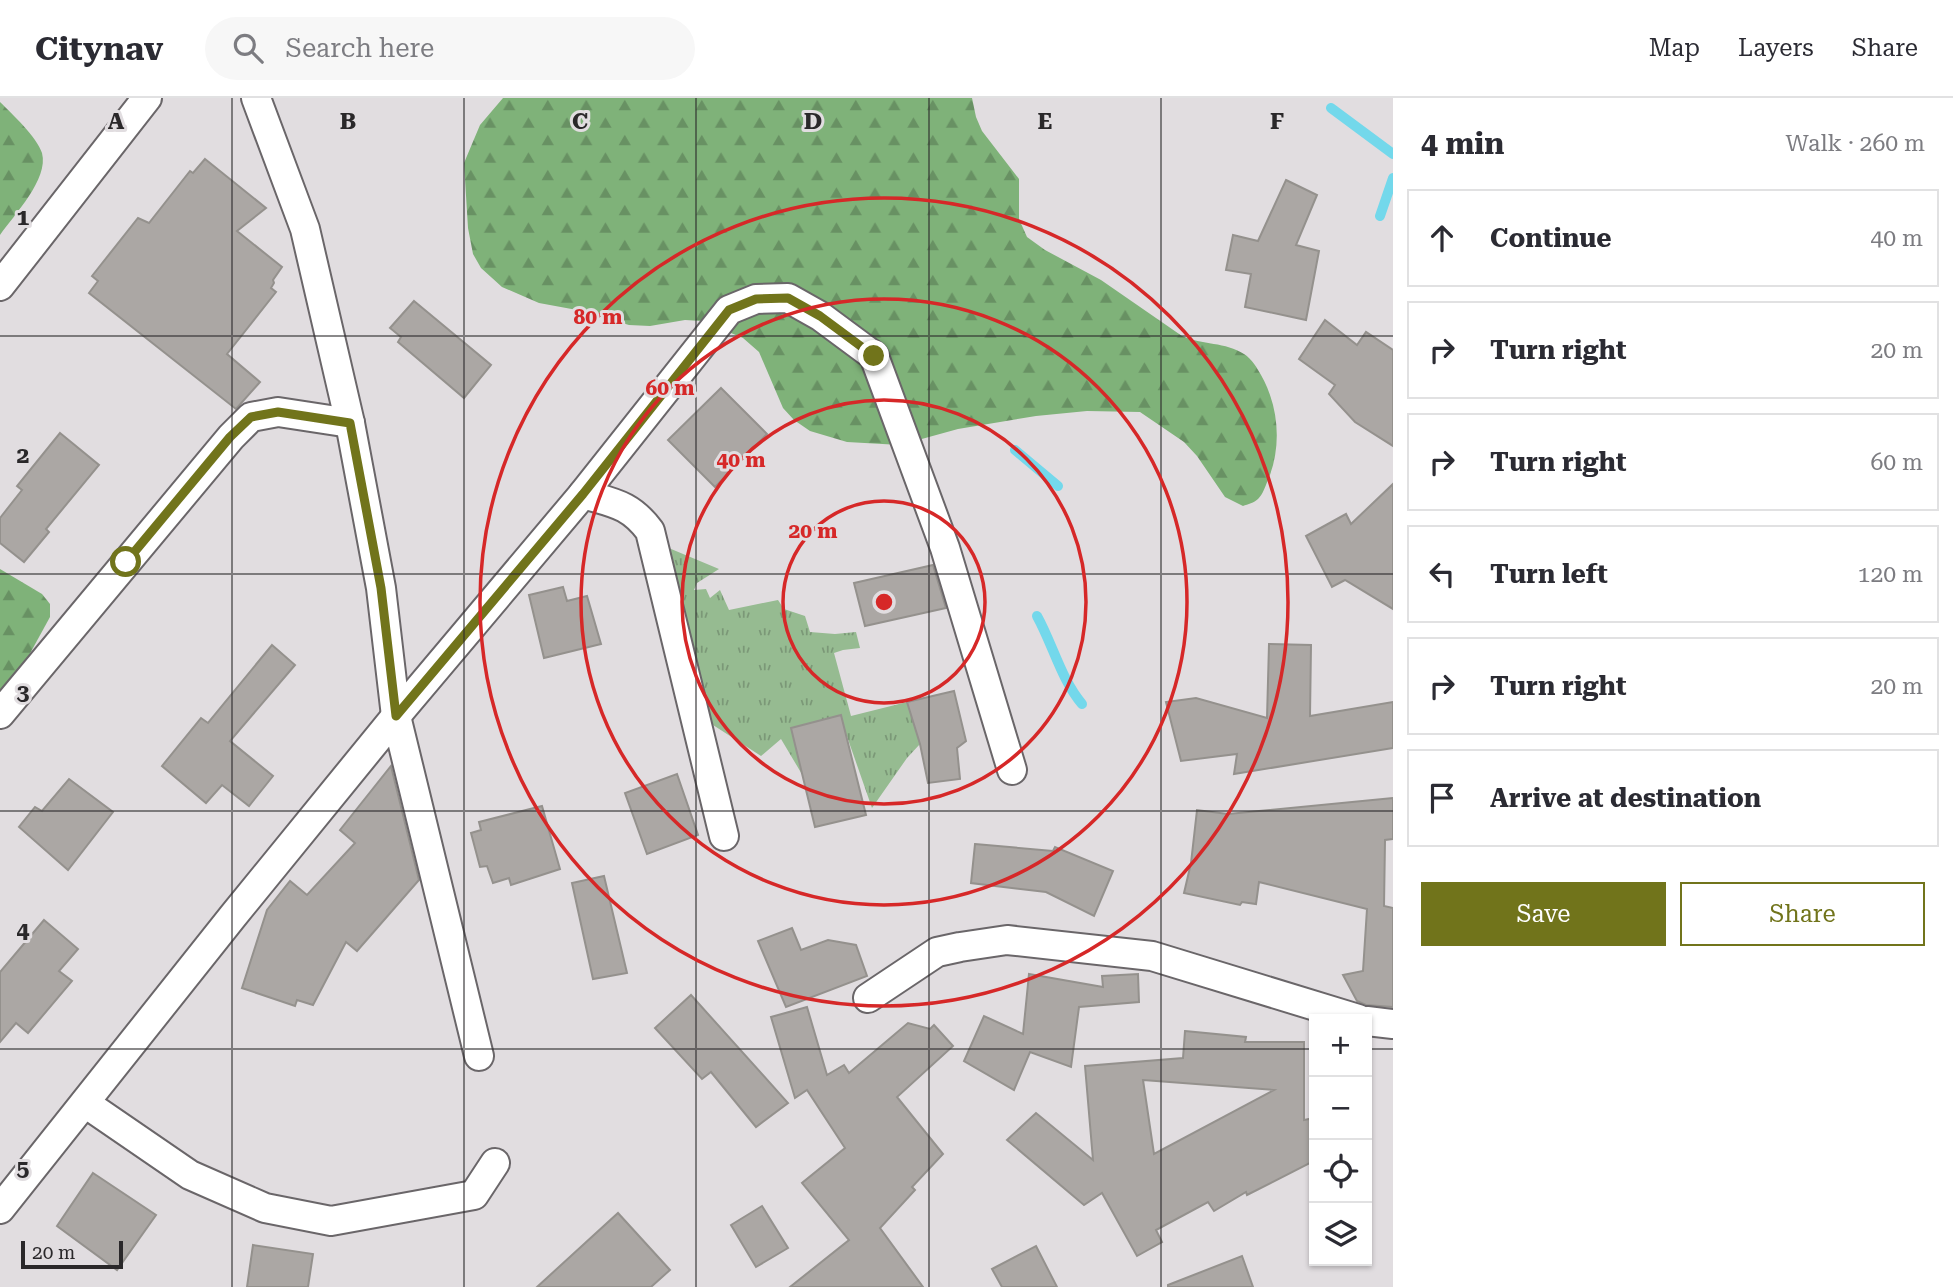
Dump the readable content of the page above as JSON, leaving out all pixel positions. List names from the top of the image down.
{
  "scale_bar": "20 m",
  "page": {
    "header": "Citynav",
    "search": "Search here",
    "nav": ["Map", "Layers", "Share"],
    "heading": ["4 min", "Walk · 260 m"],
    "list": [
      ["Continue", "40 m"],
      ["Turn right", "20 m"],
      ["Turn right", "60 m"],
      ["Turn left", "120 m"],
      ["Turn right", "20 m"],
      "Arrive at destination"
    ],
    "buttons": ["Save", "Share"],
    "map_buttons": ["+", "−"],
    "scale": "20 m"
  },
  "grid": {
    "columns": [
      "A",
      "B",
      "C",
      "D",
      "E",
      "F"
    ],
    "rows": [
      "1",
      "2",
      "3",
      "4",
      "5"
    ]
  },
  "rings": [
    "80 m",
    "60 m",
    "40 m",
    "20 m"
  ]
}
